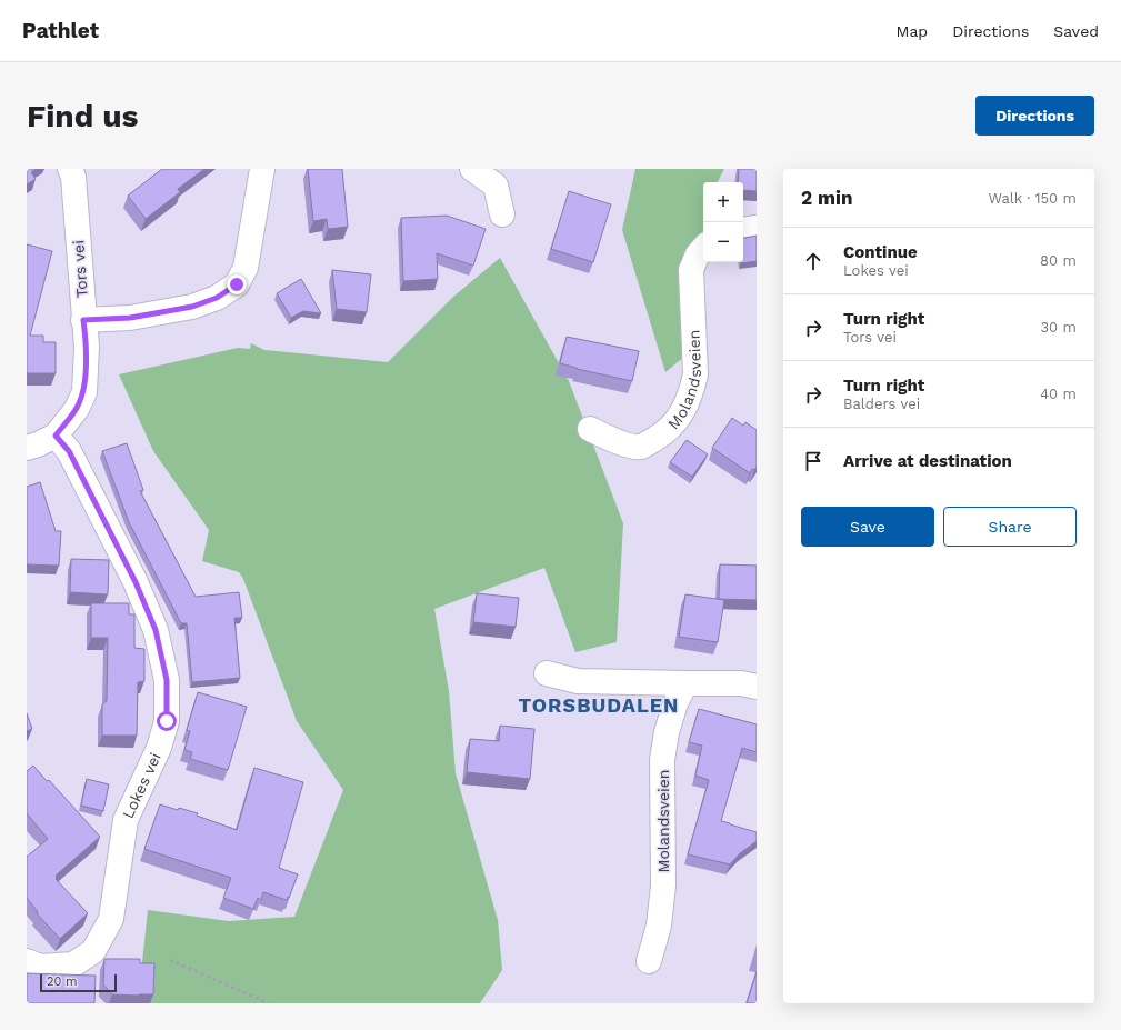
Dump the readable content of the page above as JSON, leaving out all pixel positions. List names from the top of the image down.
{
  "streets": {
    "street": ["Tors vei", "Molandsveien", "Lokes vei"]
  },
  "crossings": [
    ["Tors vei", "Lokes vei"]
  ],
  "districts": ["TORSBUDALEN"],
  "scale_bar": "20 m",
  "page": {
    "header": "Pathlet",
    "nav": ["Map", "Directions", "Saved"],
    "buttons": [
      "Directions",
      ["Save", "Share"]
    ],
    "title": "Find us",
    "heading": ["2 min", "Walk · 150 m"],
    "map_buttons": ["+", "−"],
    "list": [
      ["Continue", "Lokes vei", "80 m"],
      ["Turn right", "Tors vei", "30 m"],
      ["Turn right", "Balders vei", "40 m"],
      "Arrive at destination"
    ],
    "scale": "20 m"
  }
}
